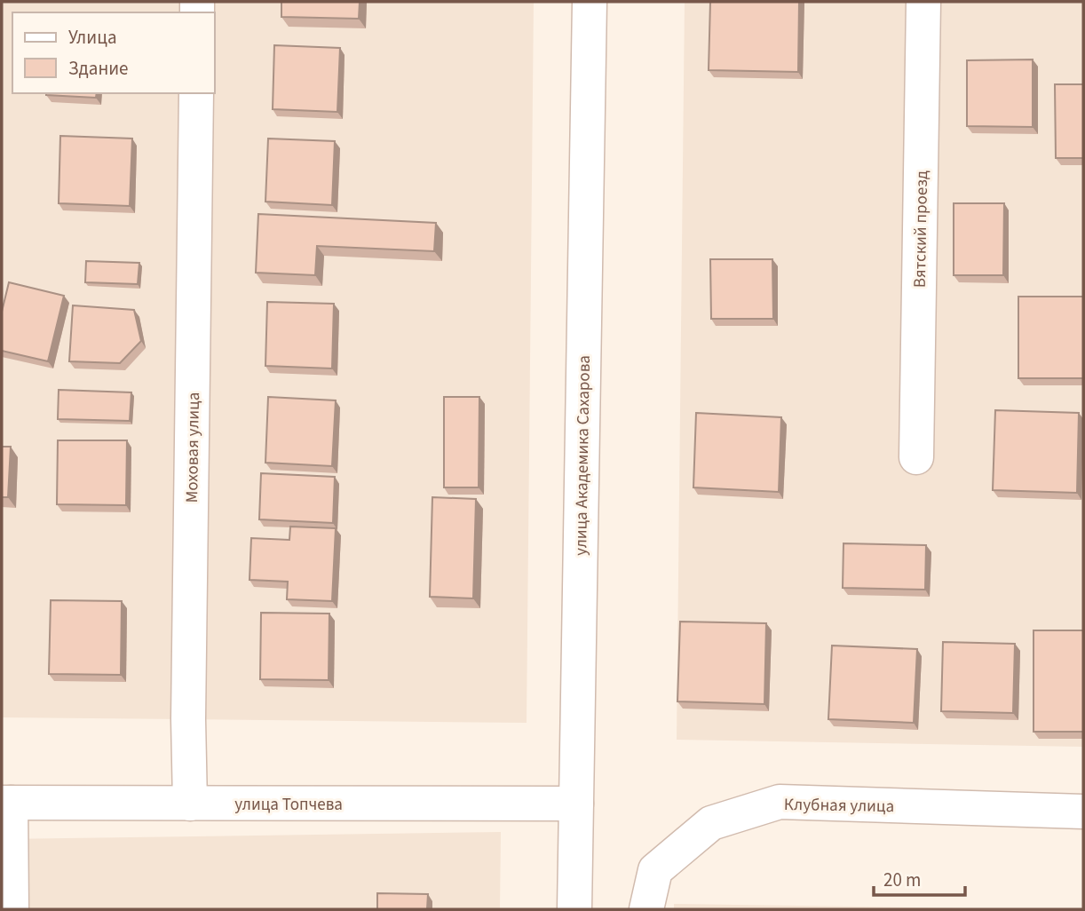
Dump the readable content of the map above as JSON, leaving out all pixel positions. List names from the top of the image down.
{
  "streets": {
    "street": [
      "Вятский проезд",
      "Моховая улица",
      "улица Академика Сахарова",
      "улица Топчева",
      "Клубная улица"
    ]
  },
  "crossings": [
    ["Моховая улица", "улица Топчева"],
    ["улица Академика Сахарова", "улица Топчева"]
  ],
  "legend": ["Улица", "Здание"],
  "scale_bar": "20 m"
}
